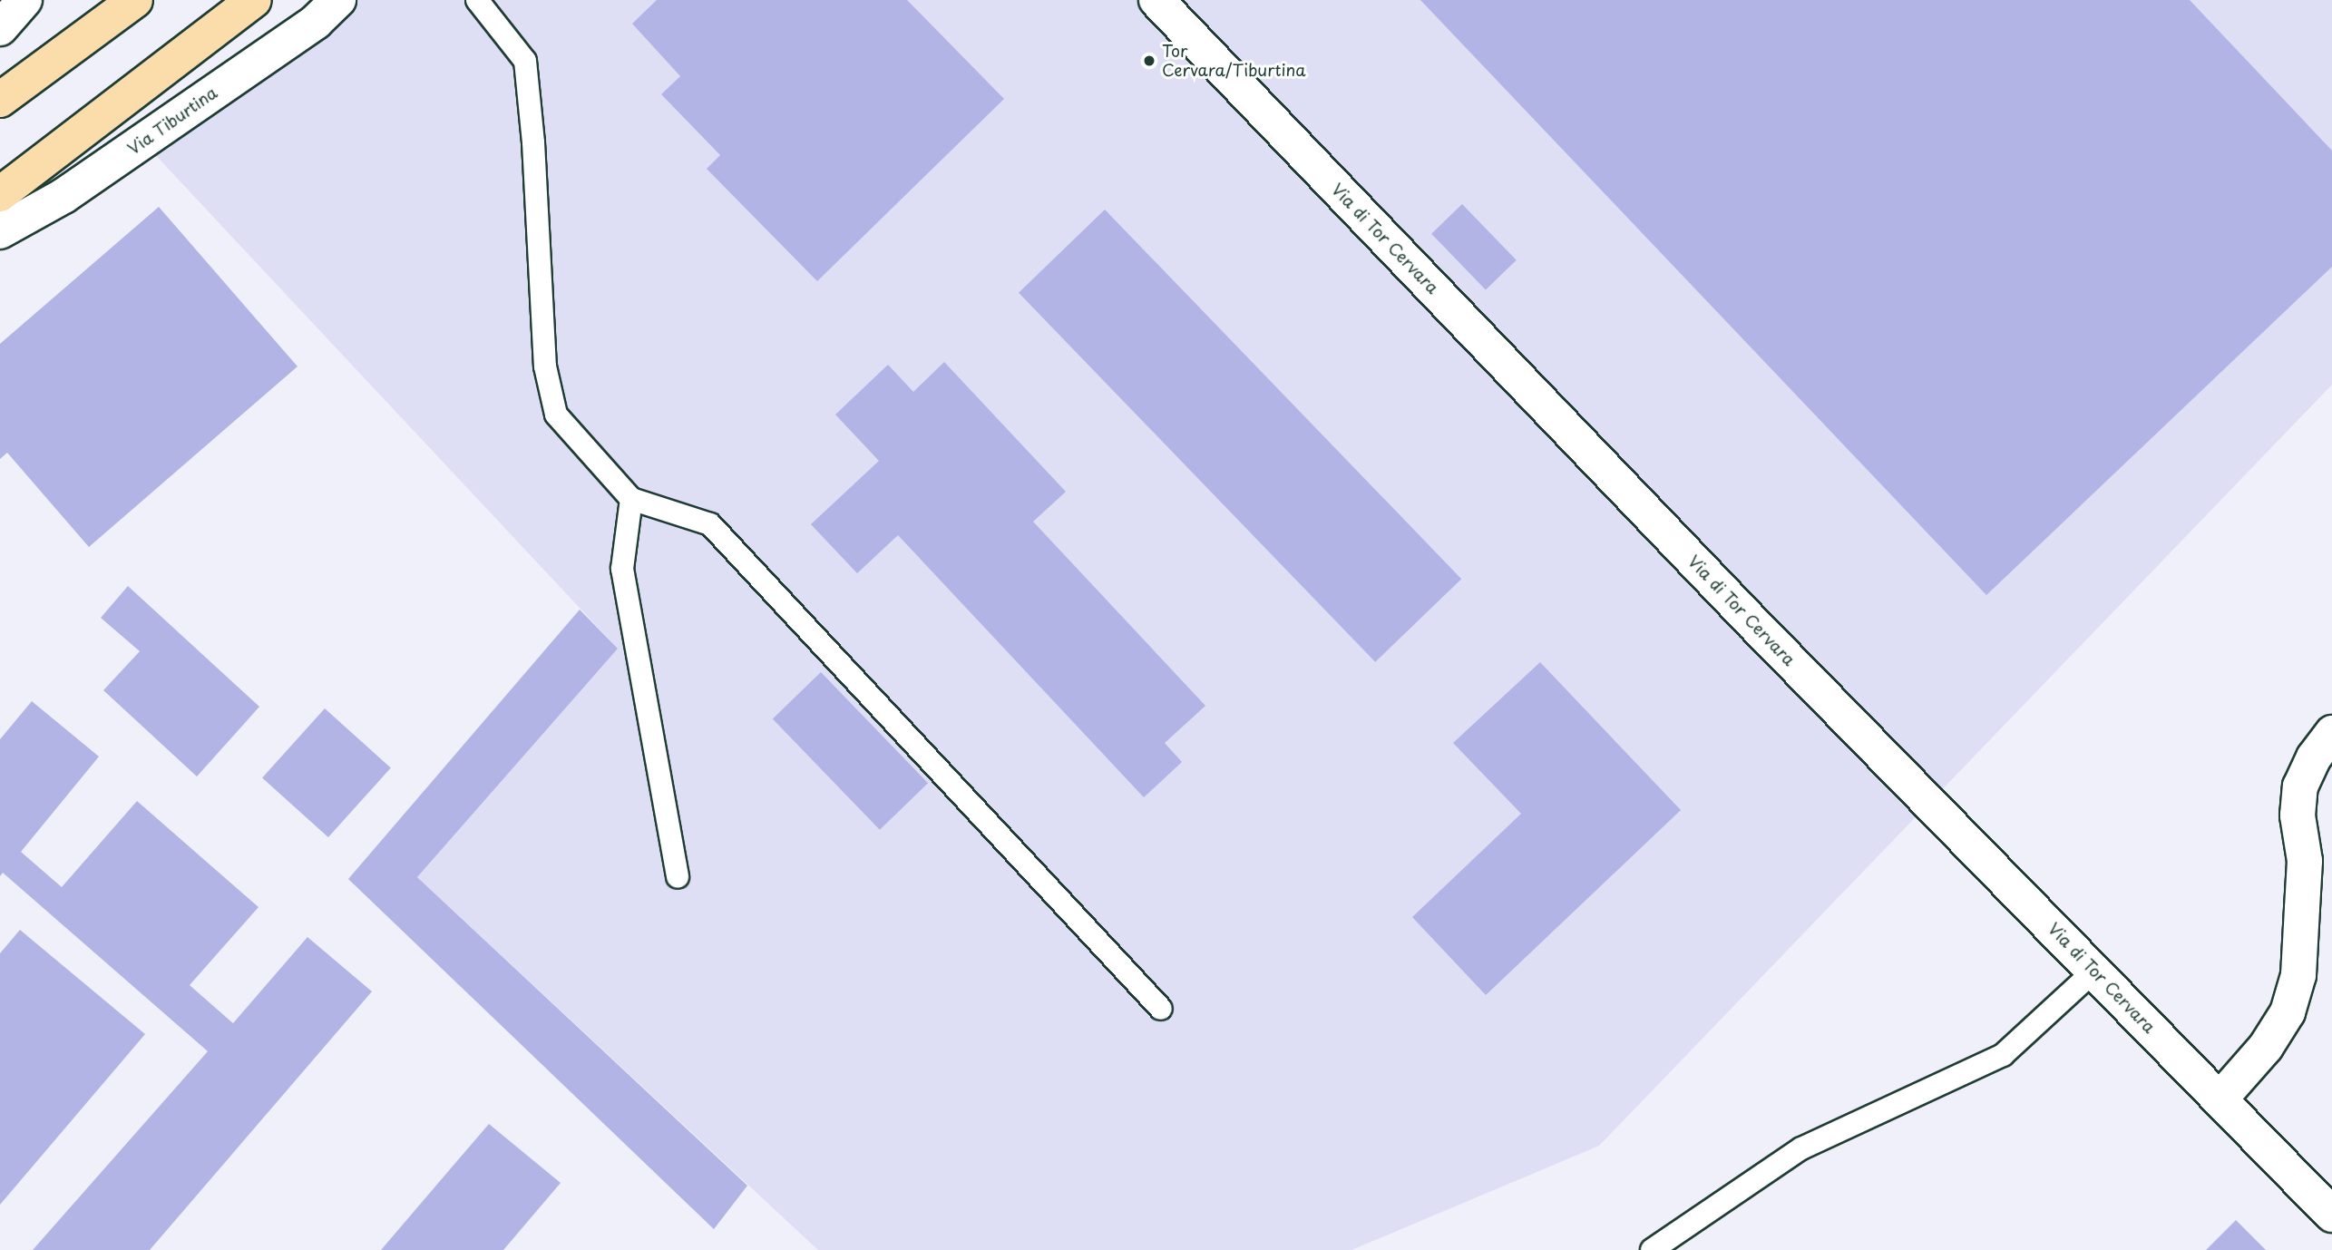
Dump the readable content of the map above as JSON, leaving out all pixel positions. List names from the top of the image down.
{
  "streets": {
    "street": ["Via Tiburtina", "Via di Tor Cervara"]
  },
  "places": ["Tor Cervara/Tiburtina"]
}
